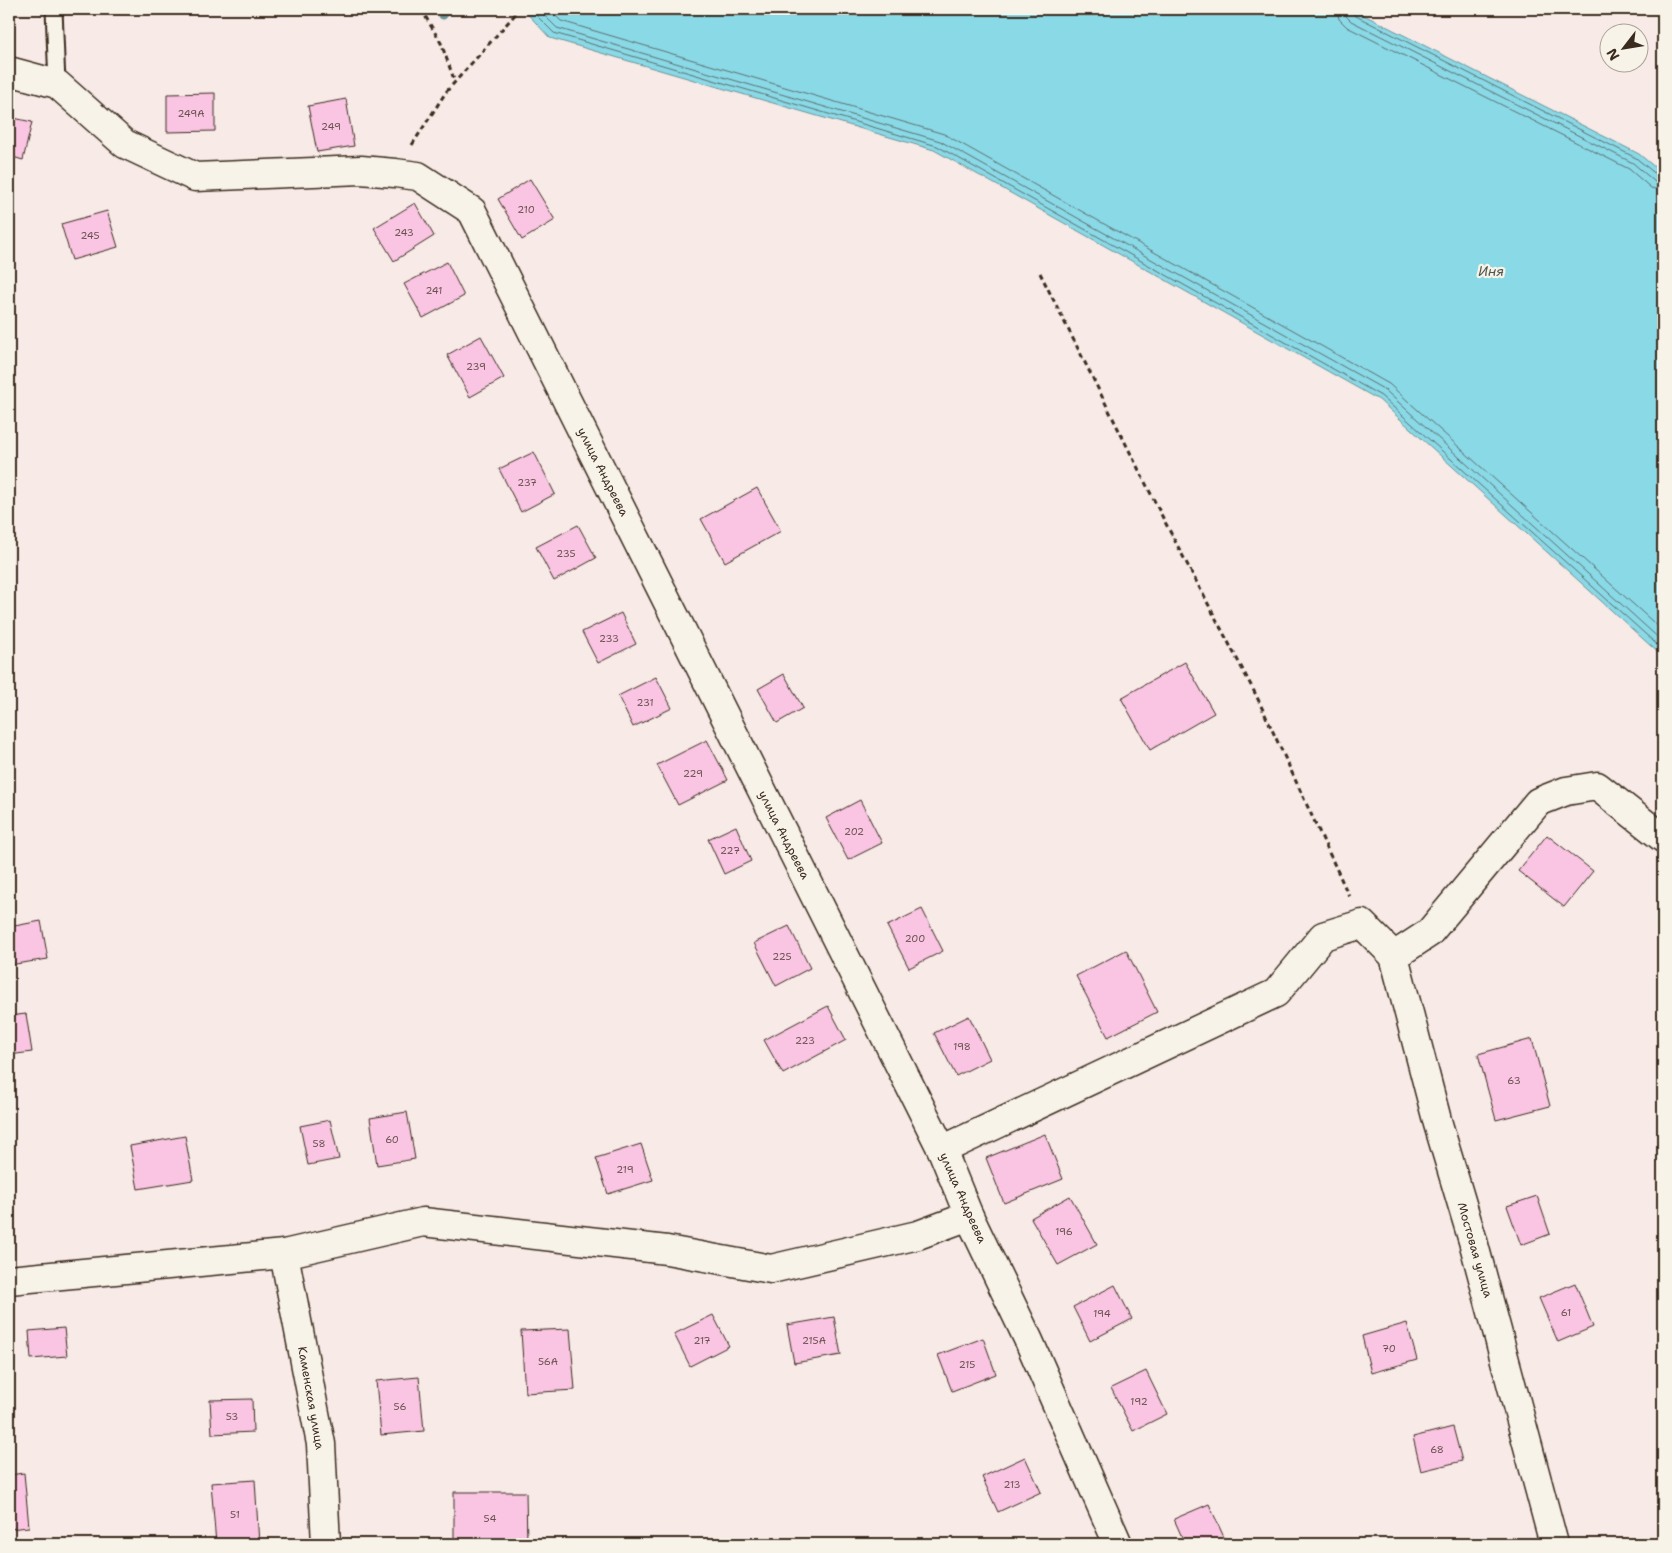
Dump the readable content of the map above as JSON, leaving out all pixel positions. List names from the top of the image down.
{
  "streets": {
    "street": ["улица Андреева", "Мостовая улица", "Каменская улица"]
  },
  "water": ["Иня"],
  "house_numbers": [
    "249А",
    "249",
    "210",
    "243",
    "245",
    "241",
    "239",
    "237",
    "235",
    "233",
    "231",
    "229",
    "202",
    "227",
    "200",
    "225",
    "223",
    "198",
    "63",
    "60",
    "58",
    "219",
    "196",
    "61",
    "194",
    "217",
    "215А",
    "70",
    "56А",
    "215",
    "192",
    "56",
    "53",
    "68",
    "213",
    "51",
    "54"
  ],
  "north": "bottom left"
}
